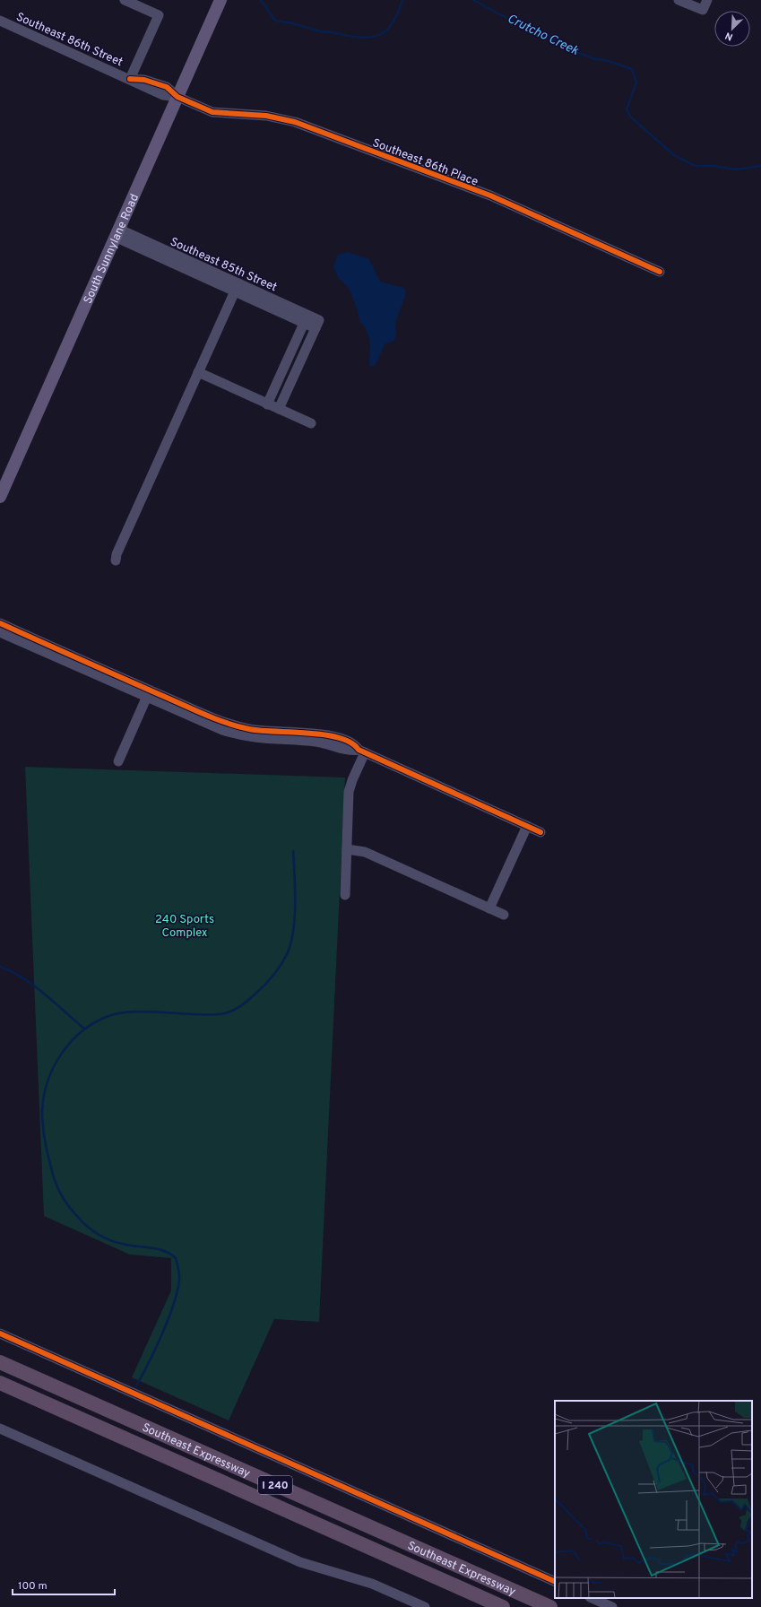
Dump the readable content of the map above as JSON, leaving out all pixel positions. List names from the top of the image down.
{
  "streets": {
    "highway": ["Southeast Expressway", "I 240"],
    "main road": ["South Sunnylane Road"],
    "street": ["Southeast 86th Street", "Southeast 86th Place", "Southeast 85th Street"]
  },
  "crossings": [
    ["Southeast 86th Street", "Southeast 86th Place"],
    ["Southeast 86th Street", "South Sunnylane Road"],
    ["Southeast 86th Place", "South Sunnylane Road"],
    ["South Sunnylane Road", "Southeast 85th Street"]
  ],
  "water": ["Crutcho Creek"],
  "parks": ["240 Sports Complex"],
  "scale_bar": "100 m",
  "north": "bottom left"
}
